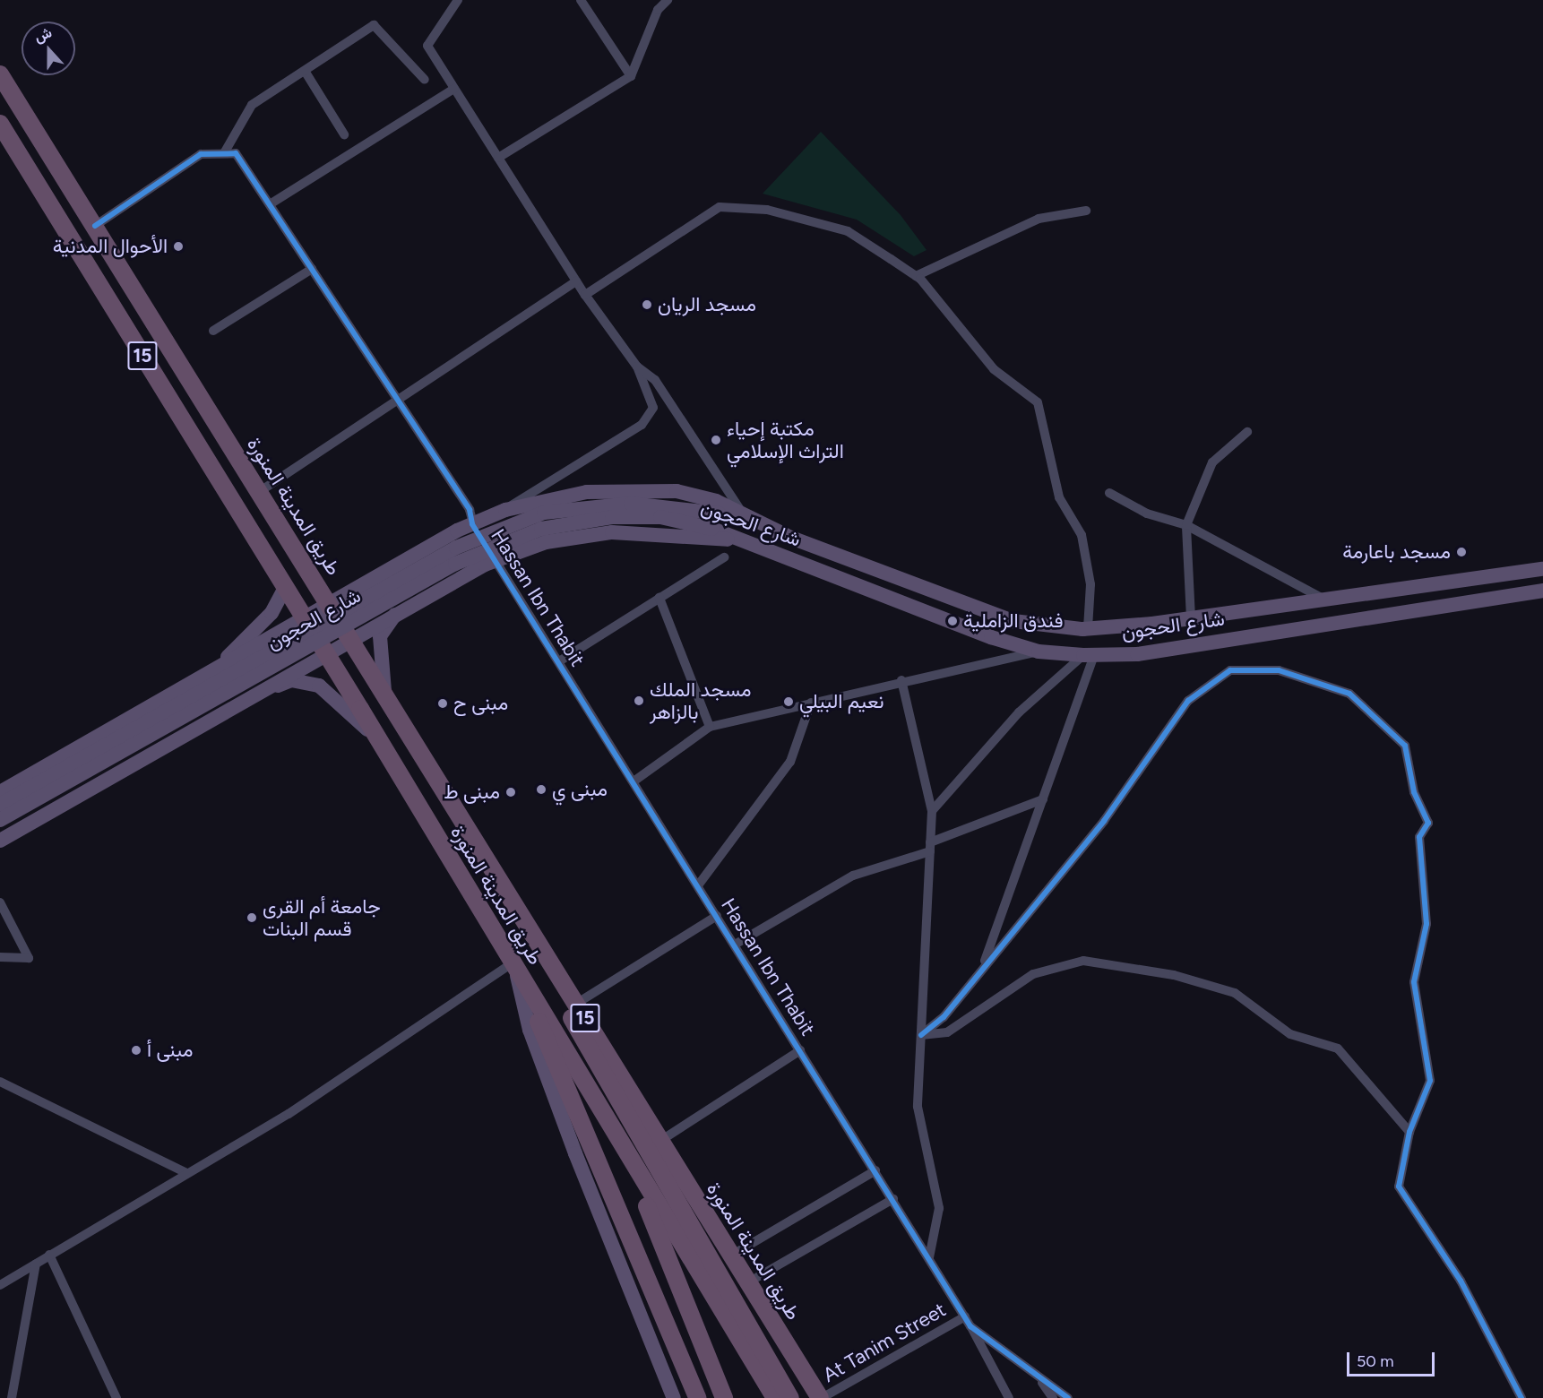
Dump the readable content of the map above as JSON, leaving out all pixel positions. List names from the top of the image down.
{
  "streets": {
    "highway": ["15", "طريق المدينة المنورة"],
    "main road": ["شارع الحجون"],
    "street": ["Hassan Ibn Thabit", "At Tanim Street"]
  },
  "crossings": [
    ["طريق المدينة المنورة", "At Tanim Street"],
    ["Hassan Ibn Thabit", "At Tanim Street"]
  ],
  "places": [
    "الأحوال المدنية",
    "مسجد الريان",
    "مكتبة إحياء التراث الإسلامي",
    "مسجد باعارمة",
    "فندق الزاملية",
    "مسجد الملك بالزاهر",
    "نعيم البيلي",
    "مبنى ح",
    "مبنى ي",
    "مبنى ط",
    "جامعة أم القرى قسم البنات",
    "مبنى أ"
  ],
  "scale_bar": "50 m",
  "north": "top"
}
